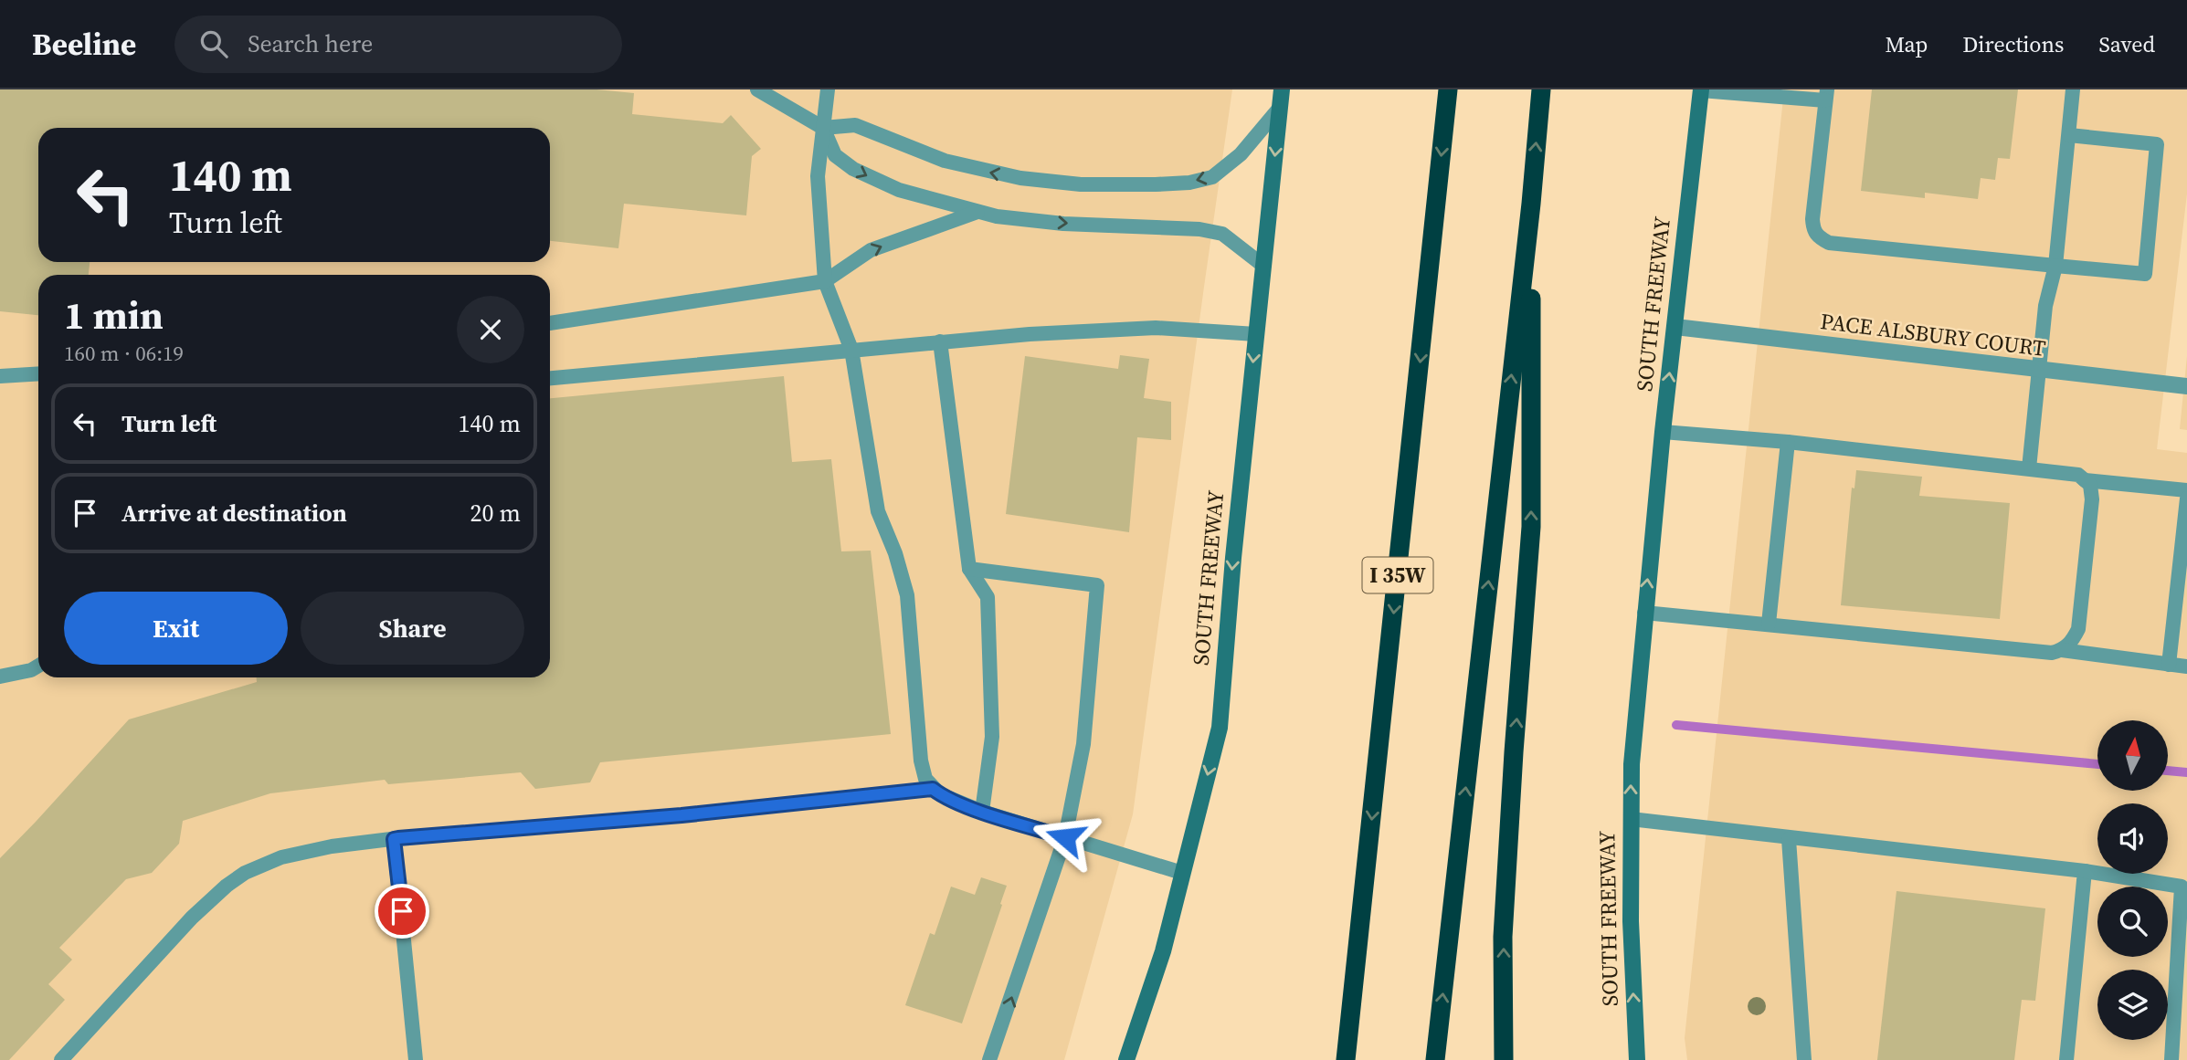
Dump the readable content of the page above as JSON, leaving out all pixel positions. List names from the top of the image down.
{
  "streets": {
    "highway": ["I 35W"],
    "main road": ["SOUTH FREEWAY"],
    "street": ["PACE ALSBURY COURT"]
  },
  "crossings": [
    ["SOUTH FREEWAY", "PACE ALSBURY COURT"]
  ],
  "north": "top",
  "page": {
    "header": "Beeline",
    "search": "Search here",
    "nav": ["Map", "Directions", "Saved"],
    "turn": ["140 m", "Turn left"],
    "heading": ["1 min", "160 m · 06:19"],
    "list": [
      {
        "name": "Turn left",
        "value": "140 m"
      },
      {
        "name": "Arrive at destination",
        "value": "20 m"
      }
    ],
    "buttons": ["Exit", "Share"]
  }
}
